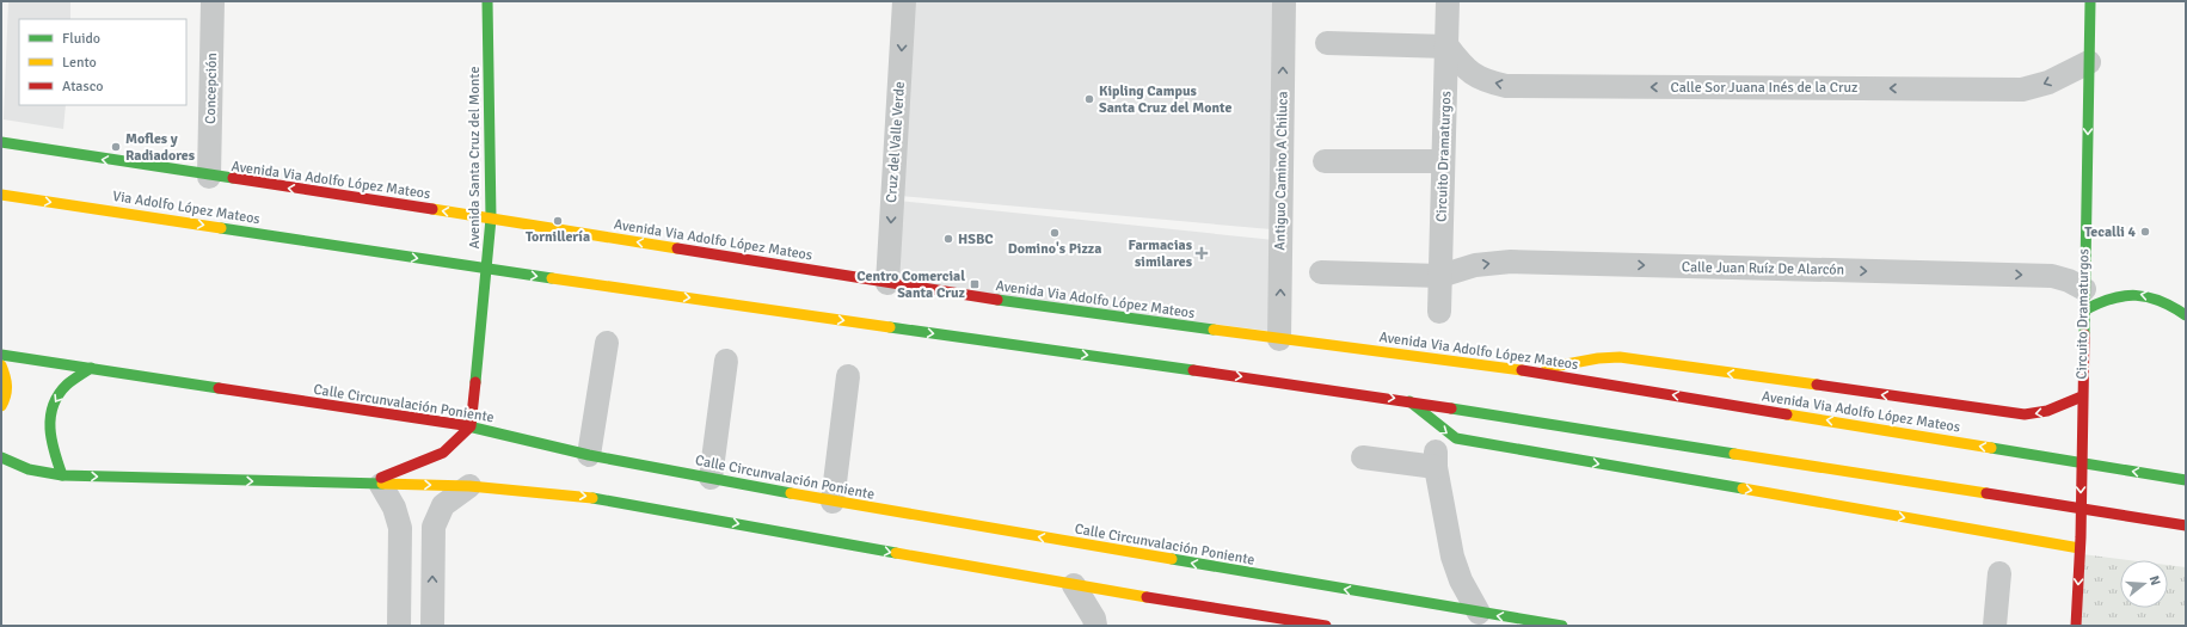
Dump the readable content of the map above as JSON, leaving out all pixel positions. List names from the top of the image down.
{
  "streets": {
    "main road": [
      "Circuito Dramaturgos",
      "Avenida Santa Cruz del Monte",
      "Avenida Via Adolfo López Mateos",
      "Via Adolfo López Mateos",
      "Calle Circunvalación Poniente"
    ],
    "street": [
      "Calle Sor Juana Inés de la Cruz",
      "Concepción",
      "Cruz del Valle Verde",
      "Antiguo Camino A Chiluca",
      "Calle Juan Ruíz De Alarcón"
    ]
  },
  "crossings": [
    ["Calle Sor Juana Inés de la Cruz", "Circuito Dramaturgos"],
    ["Concepción", "Avenida Via Adolfo López Mateos"],
    ["Cruz del Valle Verde", "Avenida Via Adolfo López Mateos"],
    ["Circuito Dramaturgos", "Calle Juan Ruíz De Alarcón"],
    ["Avenida Santa Cruz del Monte", "Avenida Via Adolfo López Mateos"],
    ["Avenida Santa Cruz del Monte", "Via Adolfo López Mateos"],
    ["Avenida Santa Cruz del Monte", "Calle Circunvalación Poniente"],
    ["Antiguo Camino A Chiluca", "Avenida Via Adolfo López Mateos"]
  ],
  "one_way": [
    "Calle Sor Juana Inés de la Cruz",
    "Cruz del Valle Verde",
    "Circuito Dramaturgos",
    "Antiguo Camino A Chiluca",
    "Via Adolfo López Mateos",
    "Calle Juan Ruíz De Alarcón"
  ],
  "places": {
    "other": [
      "Kipling Campus Santa Cruz del Monte",
      "Mofles y Radiadores",
      "Tornillería",
      "Tecalli 4",
      "Domino's Pizza",
      "HSBC"
    ],
    "health": ["Farmacias similares"],
    "transit": ["Centro Comercial Santa Cruz"]
  },
  "legend": ["Fluido", "Lento", "Atasco"],
  "north": "right"
}
